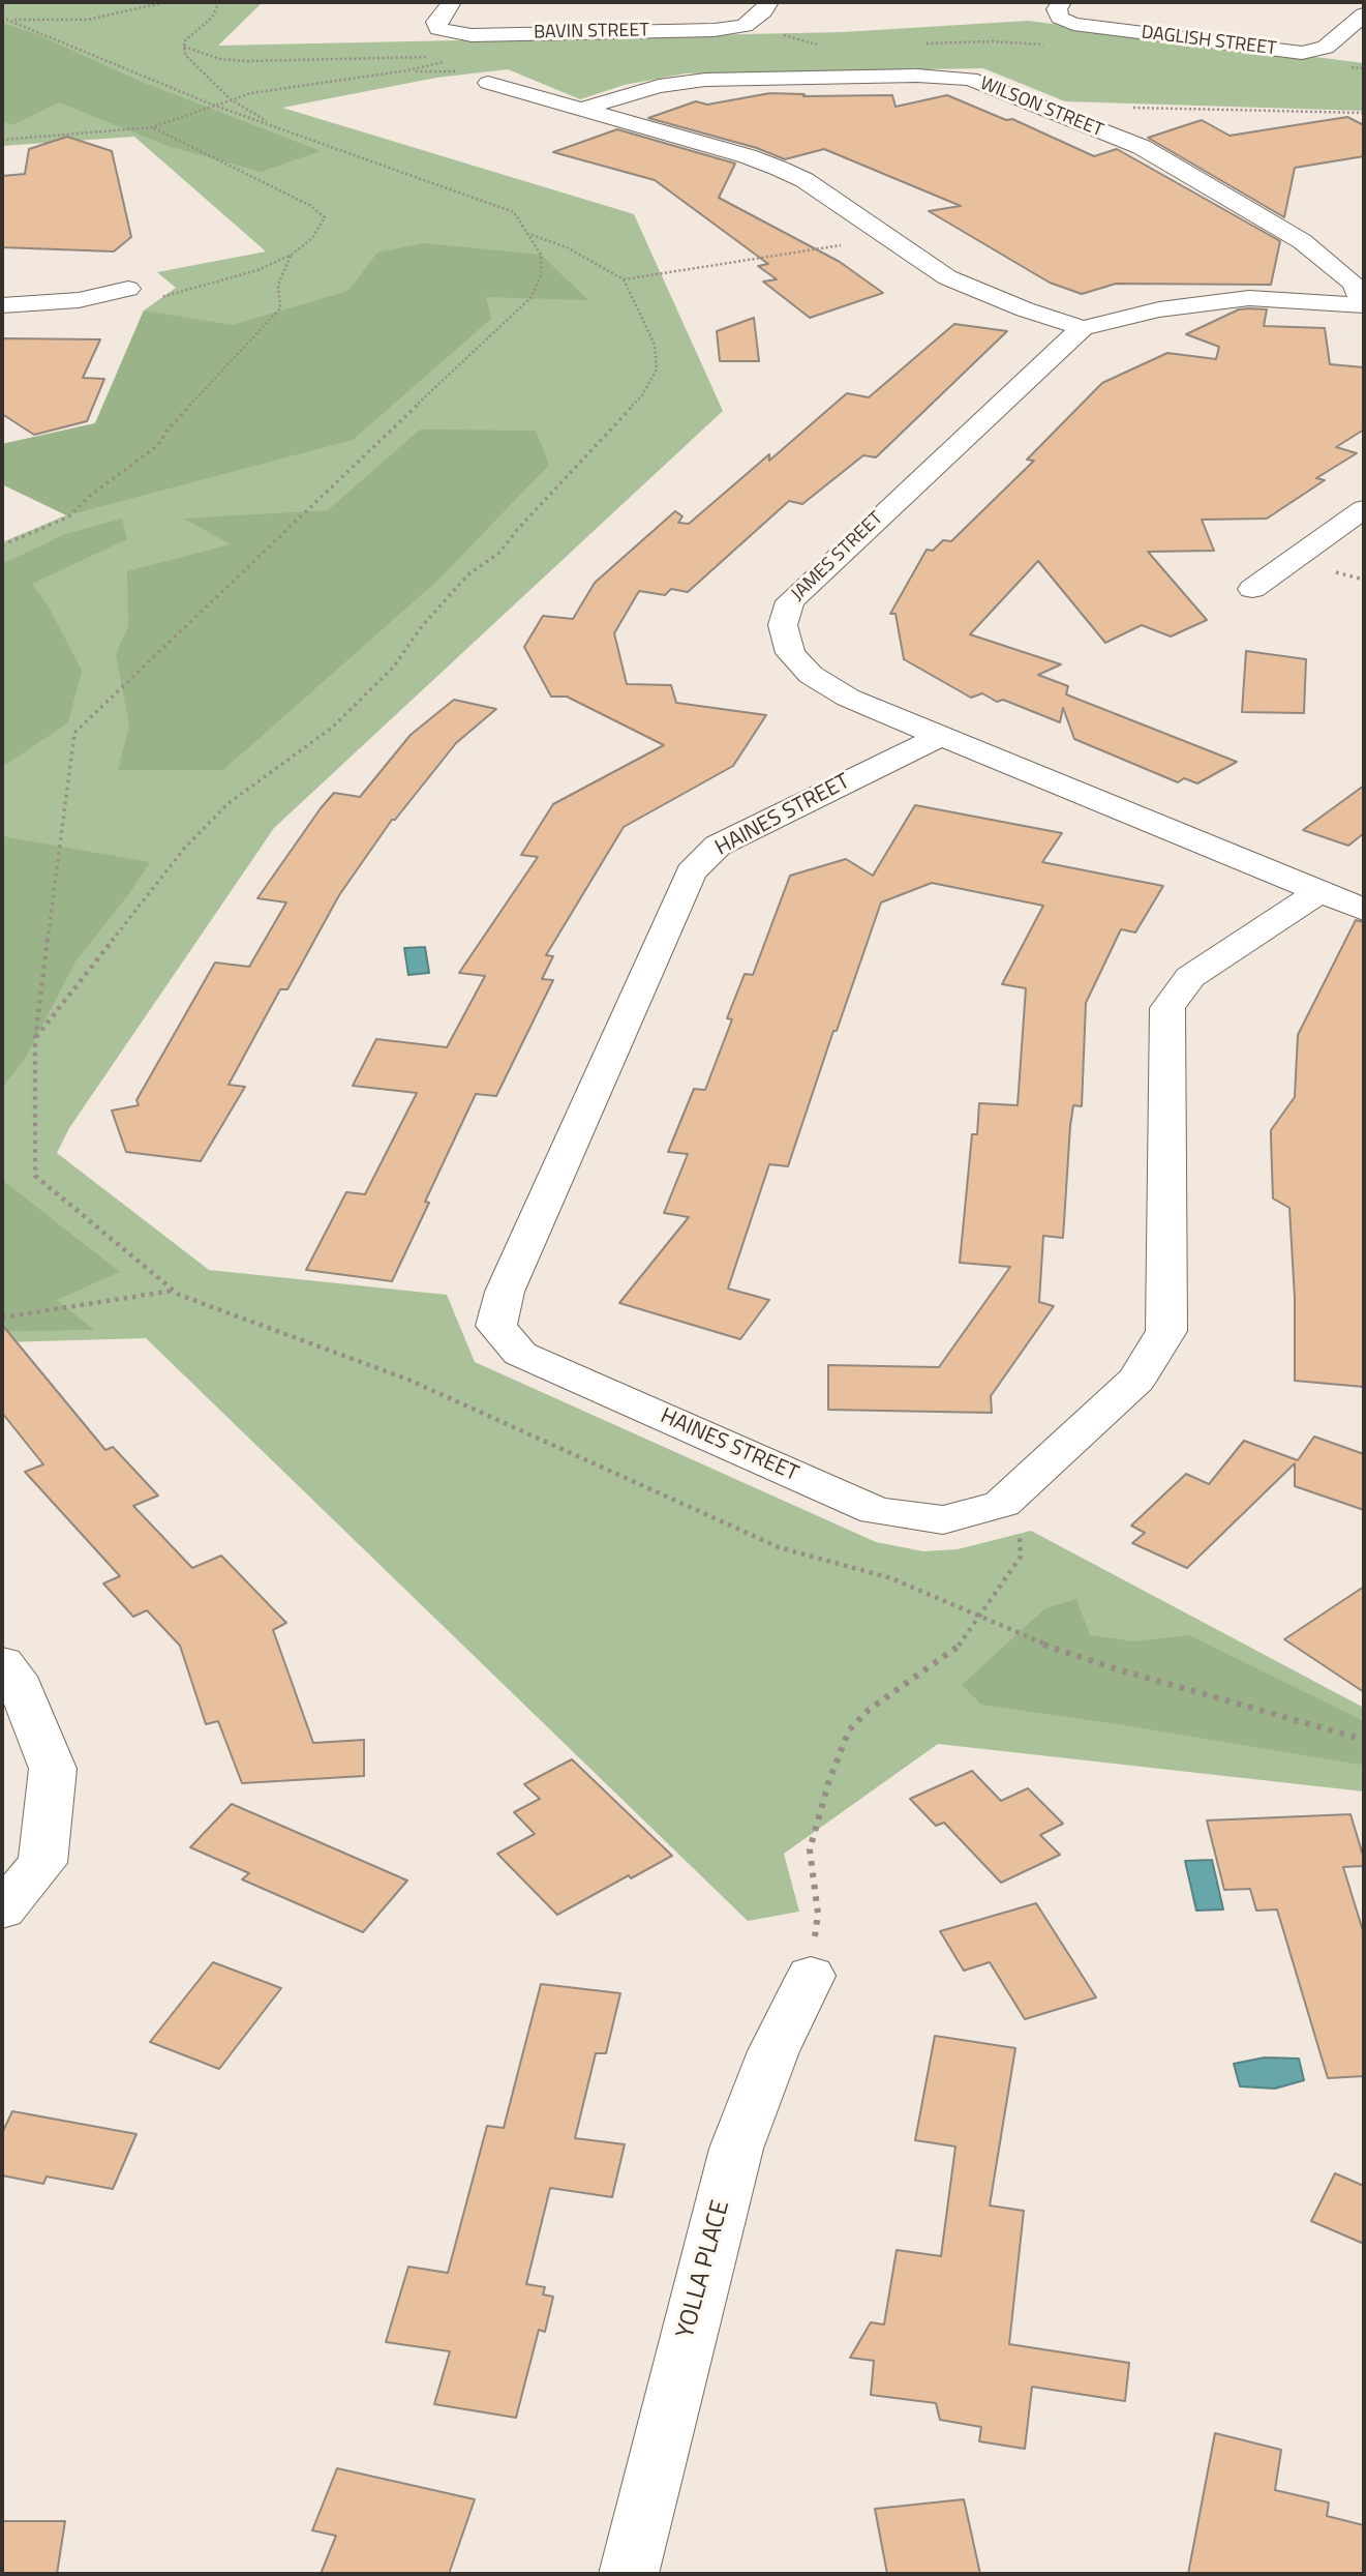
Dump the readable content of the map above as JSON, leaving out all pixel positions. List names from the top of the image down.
{
  "streets": {
    "street": [
      "BAVIN STREET",
      "DAGLISH STREET",
      "WILSON STREET",
      "JAMES STREET",
      "HAINES STREET",
      "YOLLA PLACE"
    ]
  },
  "crossings": [
    ["WILSON STREET", "JAMES STREET"],
    ["JAMES STREET", "HAINES STREET"]
  ]
}
